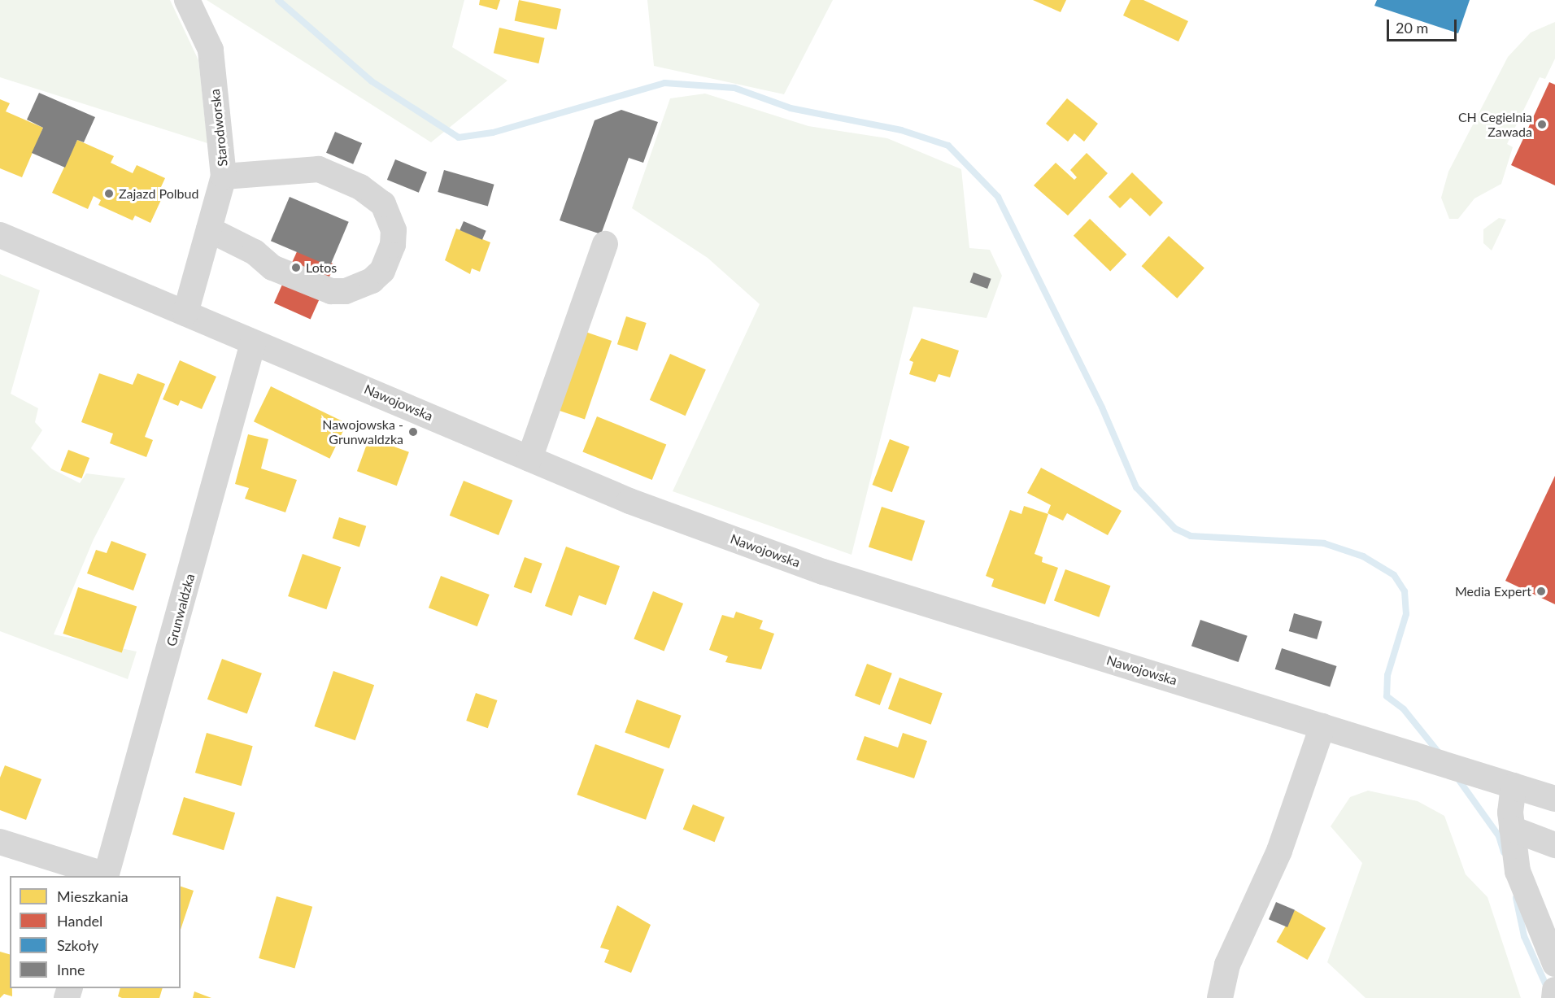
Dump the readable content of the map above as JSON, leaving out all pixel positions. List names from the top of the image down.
{
  "streets": {
    "street": ["Starodworska", "Nawojowska", "Grunwaldzka"]
  },
  "crossings": [
    ["Starodworska", "Nawojowska"],
    ["Nawojowska", "Grunwaldzka"]
  ],
  "places": [
    "CH Cegielnia Zawada",
    "Zajazd Polbud",
    "Lotos",
    "Nawojowska - Grunwaldzka",
    "Media Expert"
  ],
  "legend": [
    "Mieszkania",
    "Handel",
    "Szkoły",
    "Inne"
  ],
  "scale_bar": "20 m"
}
